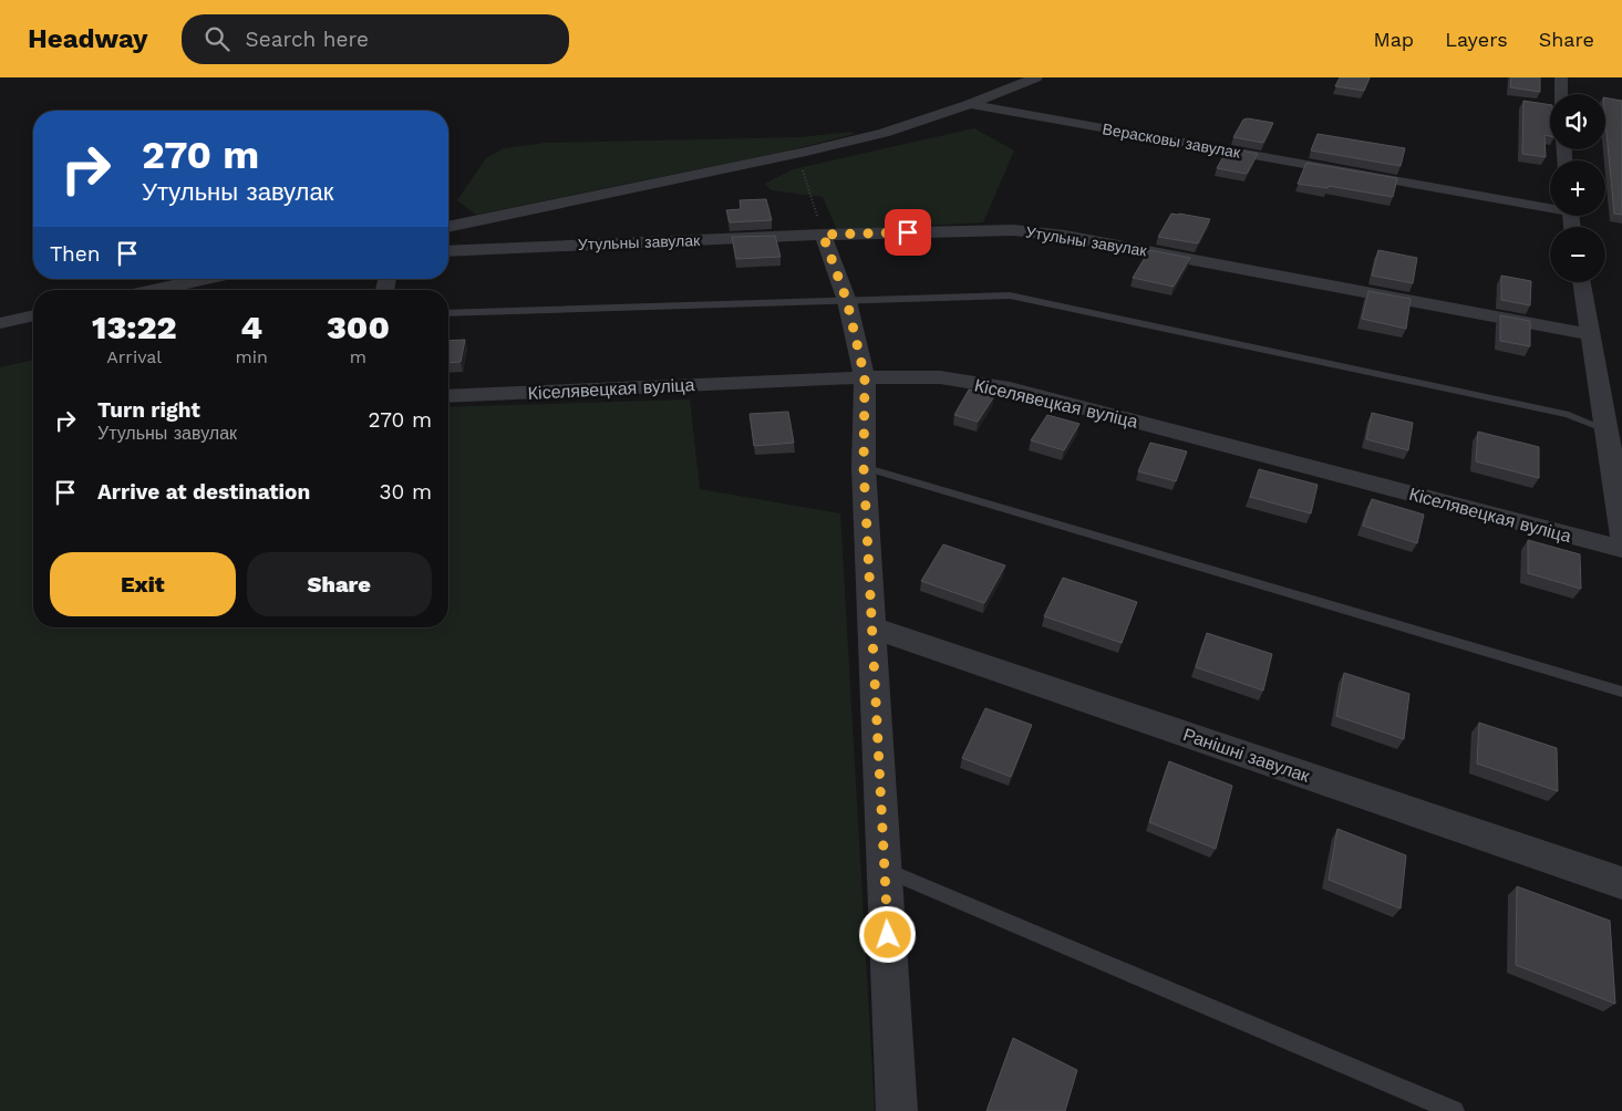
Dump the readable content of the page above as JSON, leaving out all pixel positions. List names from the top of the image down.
{
  "streets": {
    "street": [
      "Верасковы завулак",
      "Утульны завулак",
      "Кіселявецкая вуліца",
      "Ранішні завулак"
    ]
  },
  "page": {
    "header": "Headway",
    "search": "Search here",
    "nav": ["Map", "Layers", "Share"],
    "map_buttons": ["+", "−"],
    "turn": ["270 m", "Утульны завулак"],
    "then": "Then",
    "eta": [
      "13:22",
      "Arrival",
      "4",
      "min",
      "300",
      "m"
    ],
    "list": [
      {
        "name": "Turn right",
        "note": "Утульны завулак",
        "value": "270 m"
      },
      {
        "name": "Arrive at destination",
        "value": "30 m"
      }
    ],
    "buttons": ["Exit", "Share"]
  }
}
